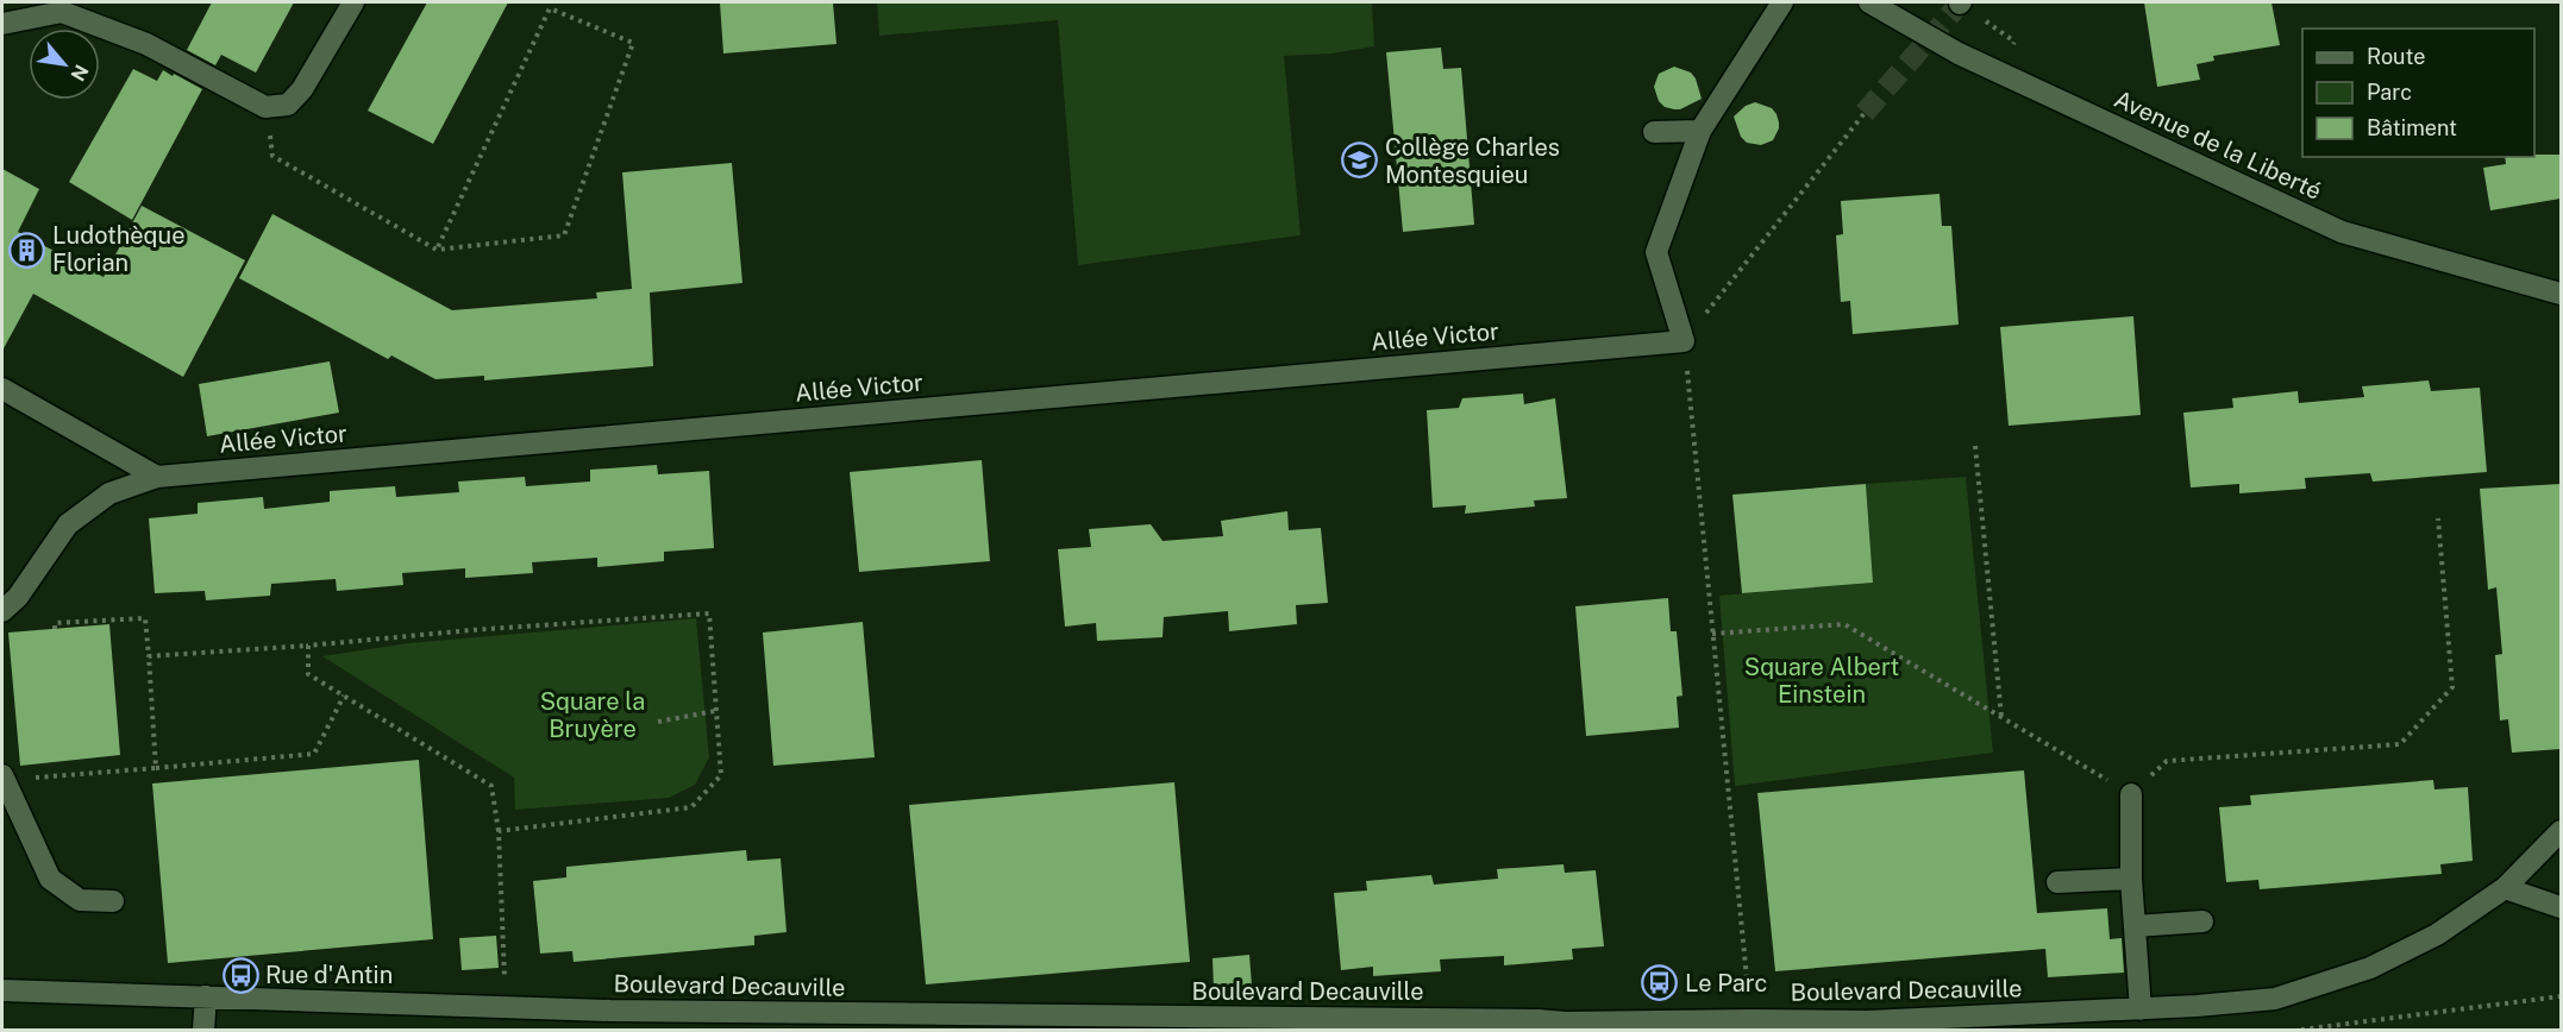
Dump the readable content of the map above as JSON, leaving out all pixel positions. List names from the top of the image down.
{
  "streets": {
    "street": ["Avenue de la Liberté", "Allée Victor", "Boulevard Decauville"]
  },
  "parks": ["Square Albert Einstein", "Square la Bruyère"],
  "places": {
    "school or university": ["Collège Charles Montesquieu"],
    "building": ["Ludothèque Florian"],
    "bus stop": ["Rue d'Antin", "Le Parc"]
  },
  "legend": ["Route", "Parc", "Bâtiment"],
  "north": "bottom right"
}
